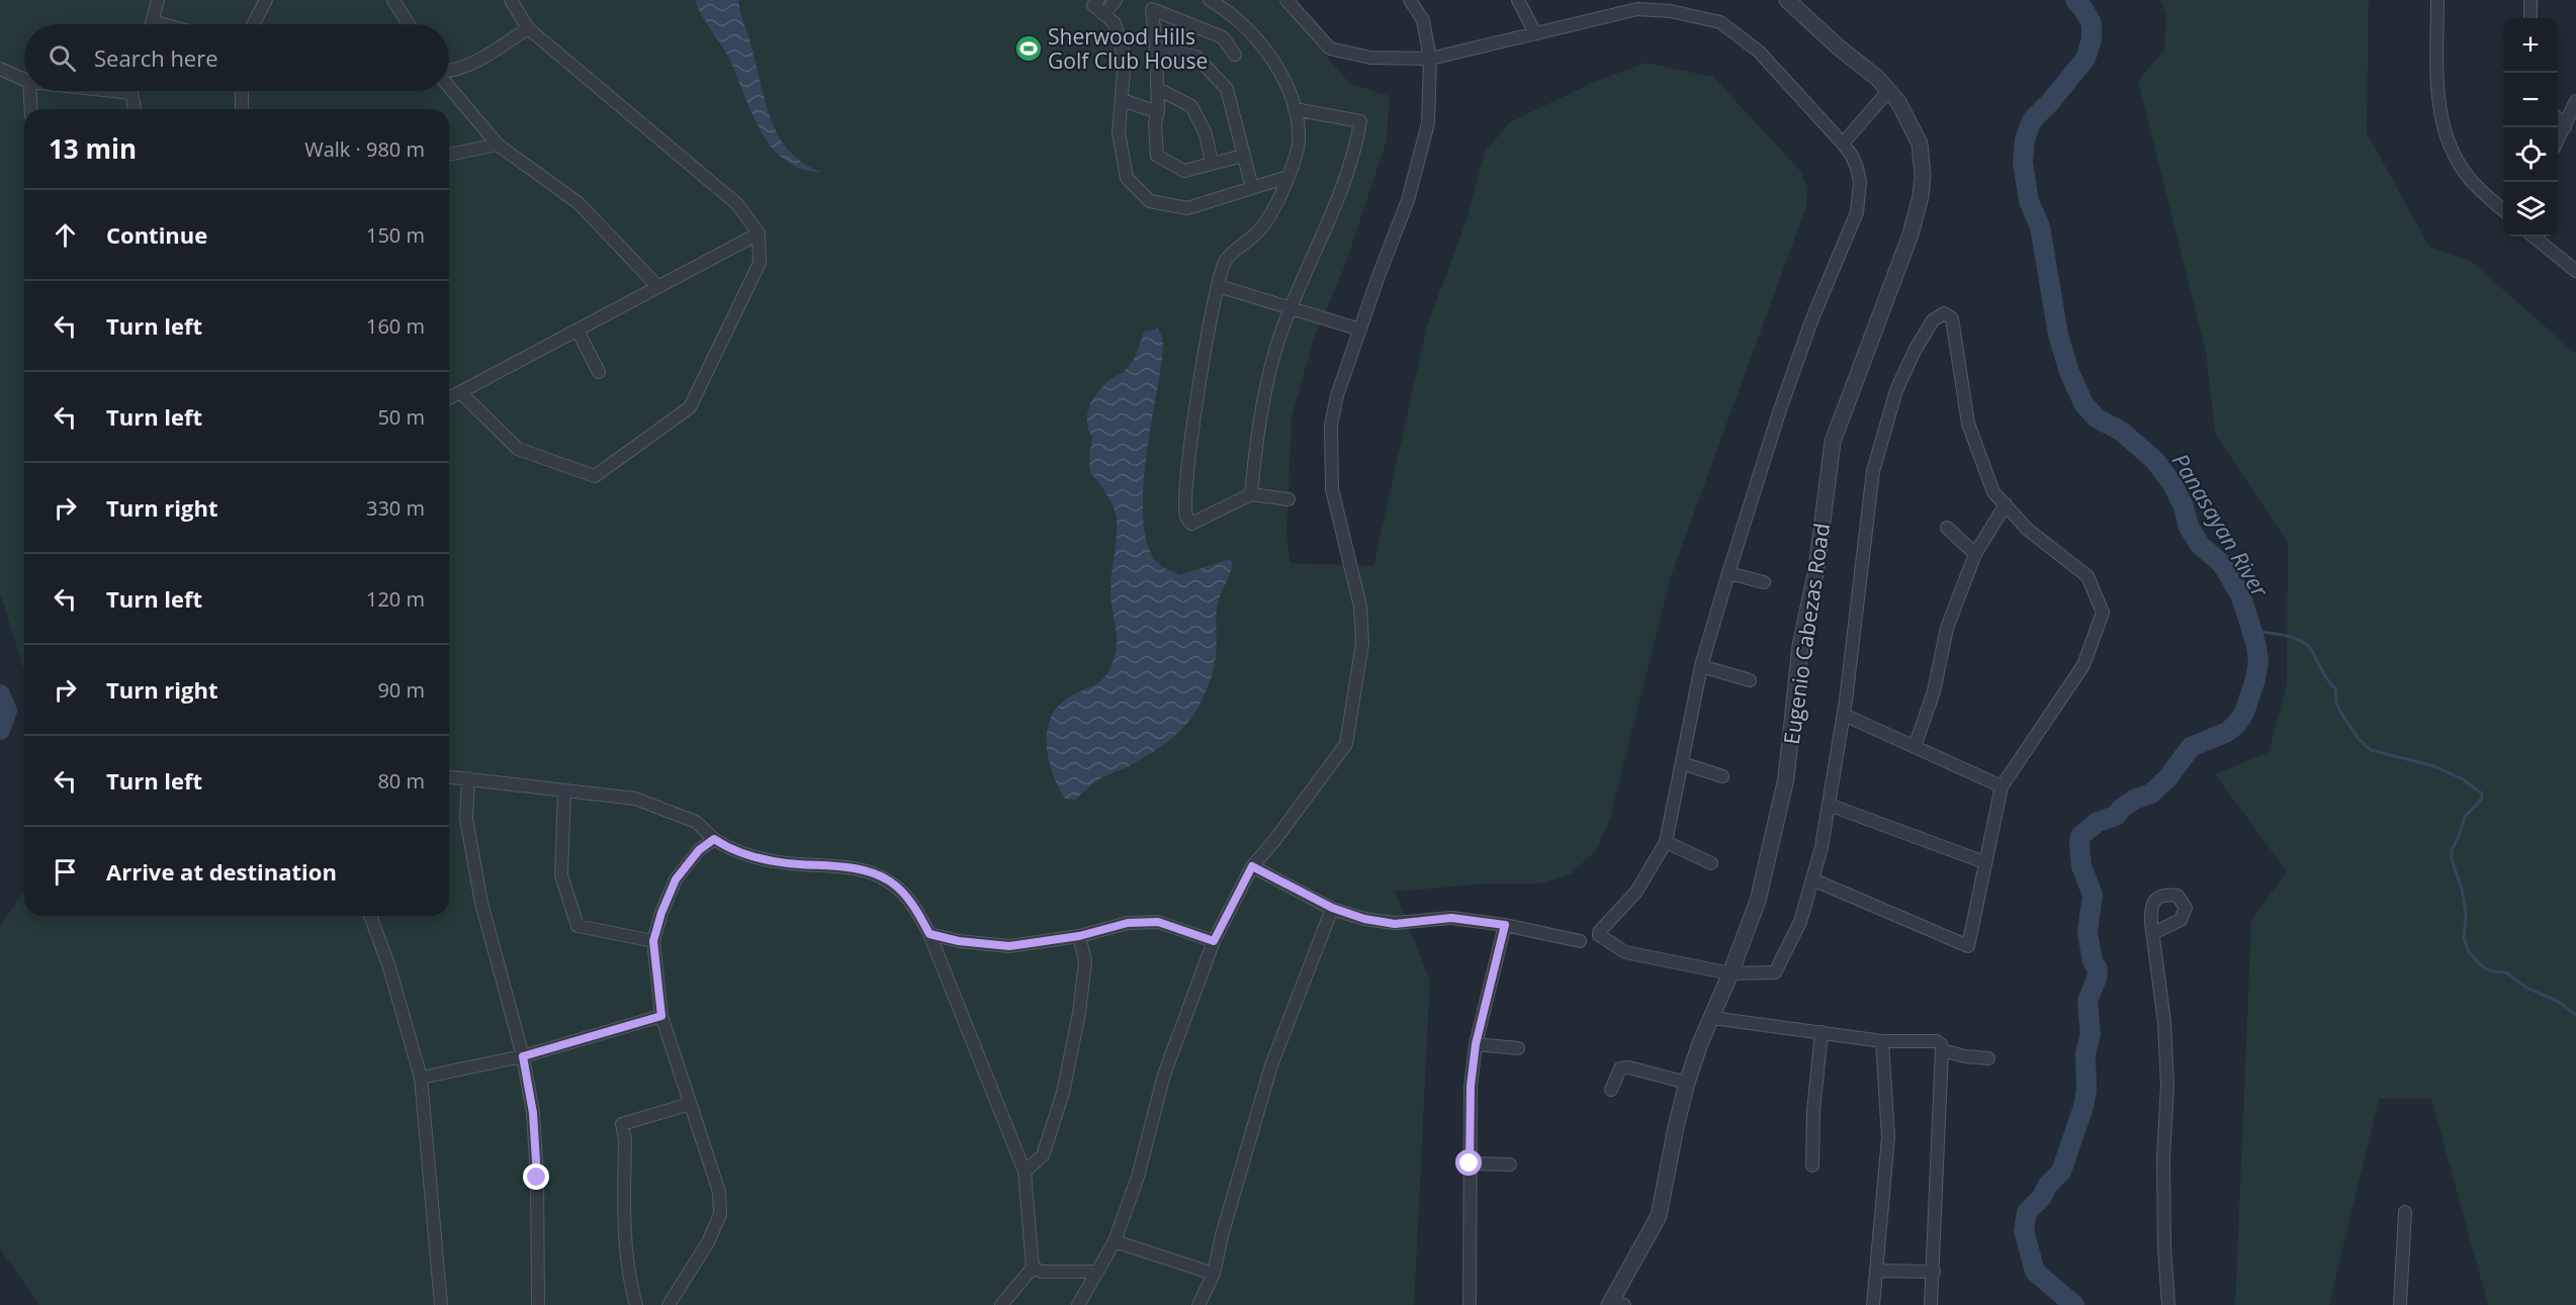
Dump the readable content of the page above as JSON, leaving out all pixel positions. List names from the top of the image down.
{
  "streets": {
    "street": ["Eugenio Cabezas Road"]
  },
  "water": ["Panasayan River"],
  "places": {
    "sports": ["Sherwood Hills Golf Club House"]
  },
  "page": {
    "map_buttons": ["+", "−"],
    "search": "Search here",
    "heading": ["13 min", "Walk · 980 m"],
    "list": [
      ["Continue", "150 m"],
      ["Turn left", "160 m"],
      ["Turn left", "50 m"],
      ["Turn right", "330 m"],
      ["Turn left", "120 m"],
      ["Turn right", "90 m"],
      ["Turn left", "80 m"],
      "Arrive at destination"
    ]
  }
}
